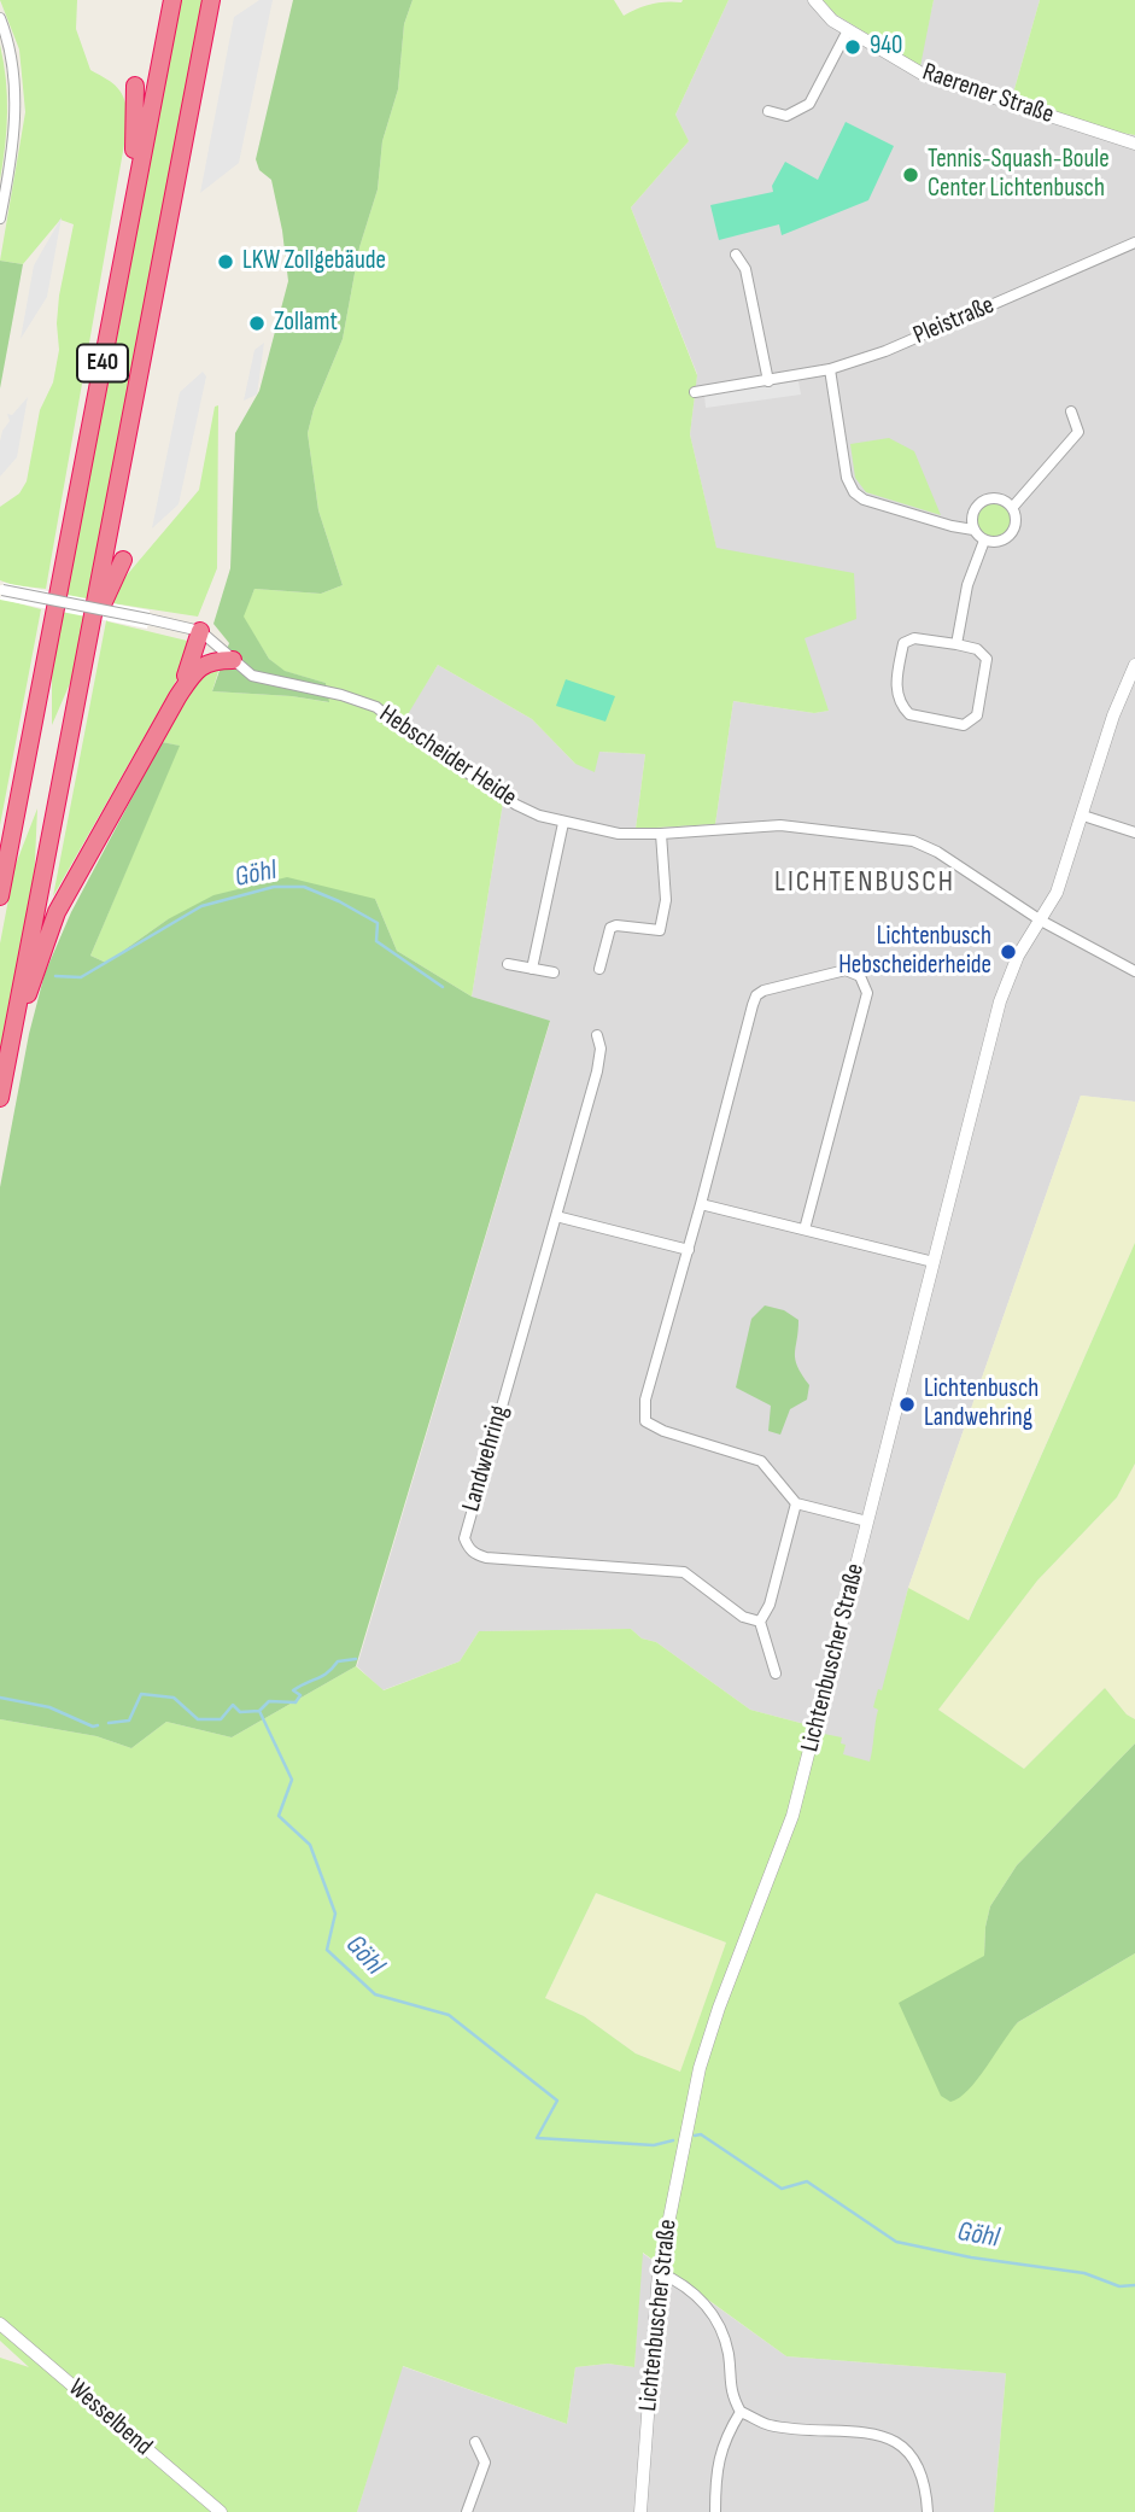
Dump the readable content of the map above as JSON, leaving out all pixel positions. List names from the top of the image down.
{
  "streets": {
    "highway": ["E40"],
    "street": [
      "Raerener Straße",
      "Pleistraße",
      "Hebscheider Heide",
      "Landwehring",
      "Lichtenbuscher Straße",
      "Wesselbend"
    ]
  },
  "crossings": [
    ["Hebscheider Heide", "Lichtenbuscher Straße"]
  ],
  "districts": ["LICHTENBUSCH"],
  "water": ["Göhl"],
  "places": [
    "940",
    "Tennis-Squash-Boule Center Lichtenbusch",
    "LKW Zollgebäude",
    "Zollamt",
    "Lichtenbusch Hebscheiderheide",
    "Lichtenbusch Landwehring"
  ]
}
